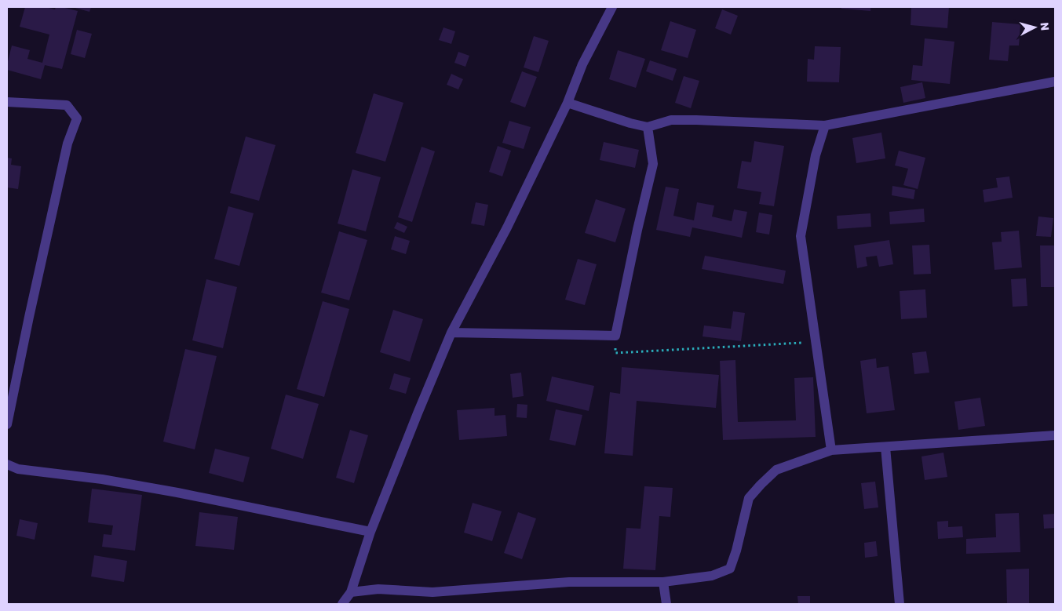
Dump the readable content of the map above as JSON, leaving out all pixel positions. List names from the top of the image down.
{
  "north": "right"
}
